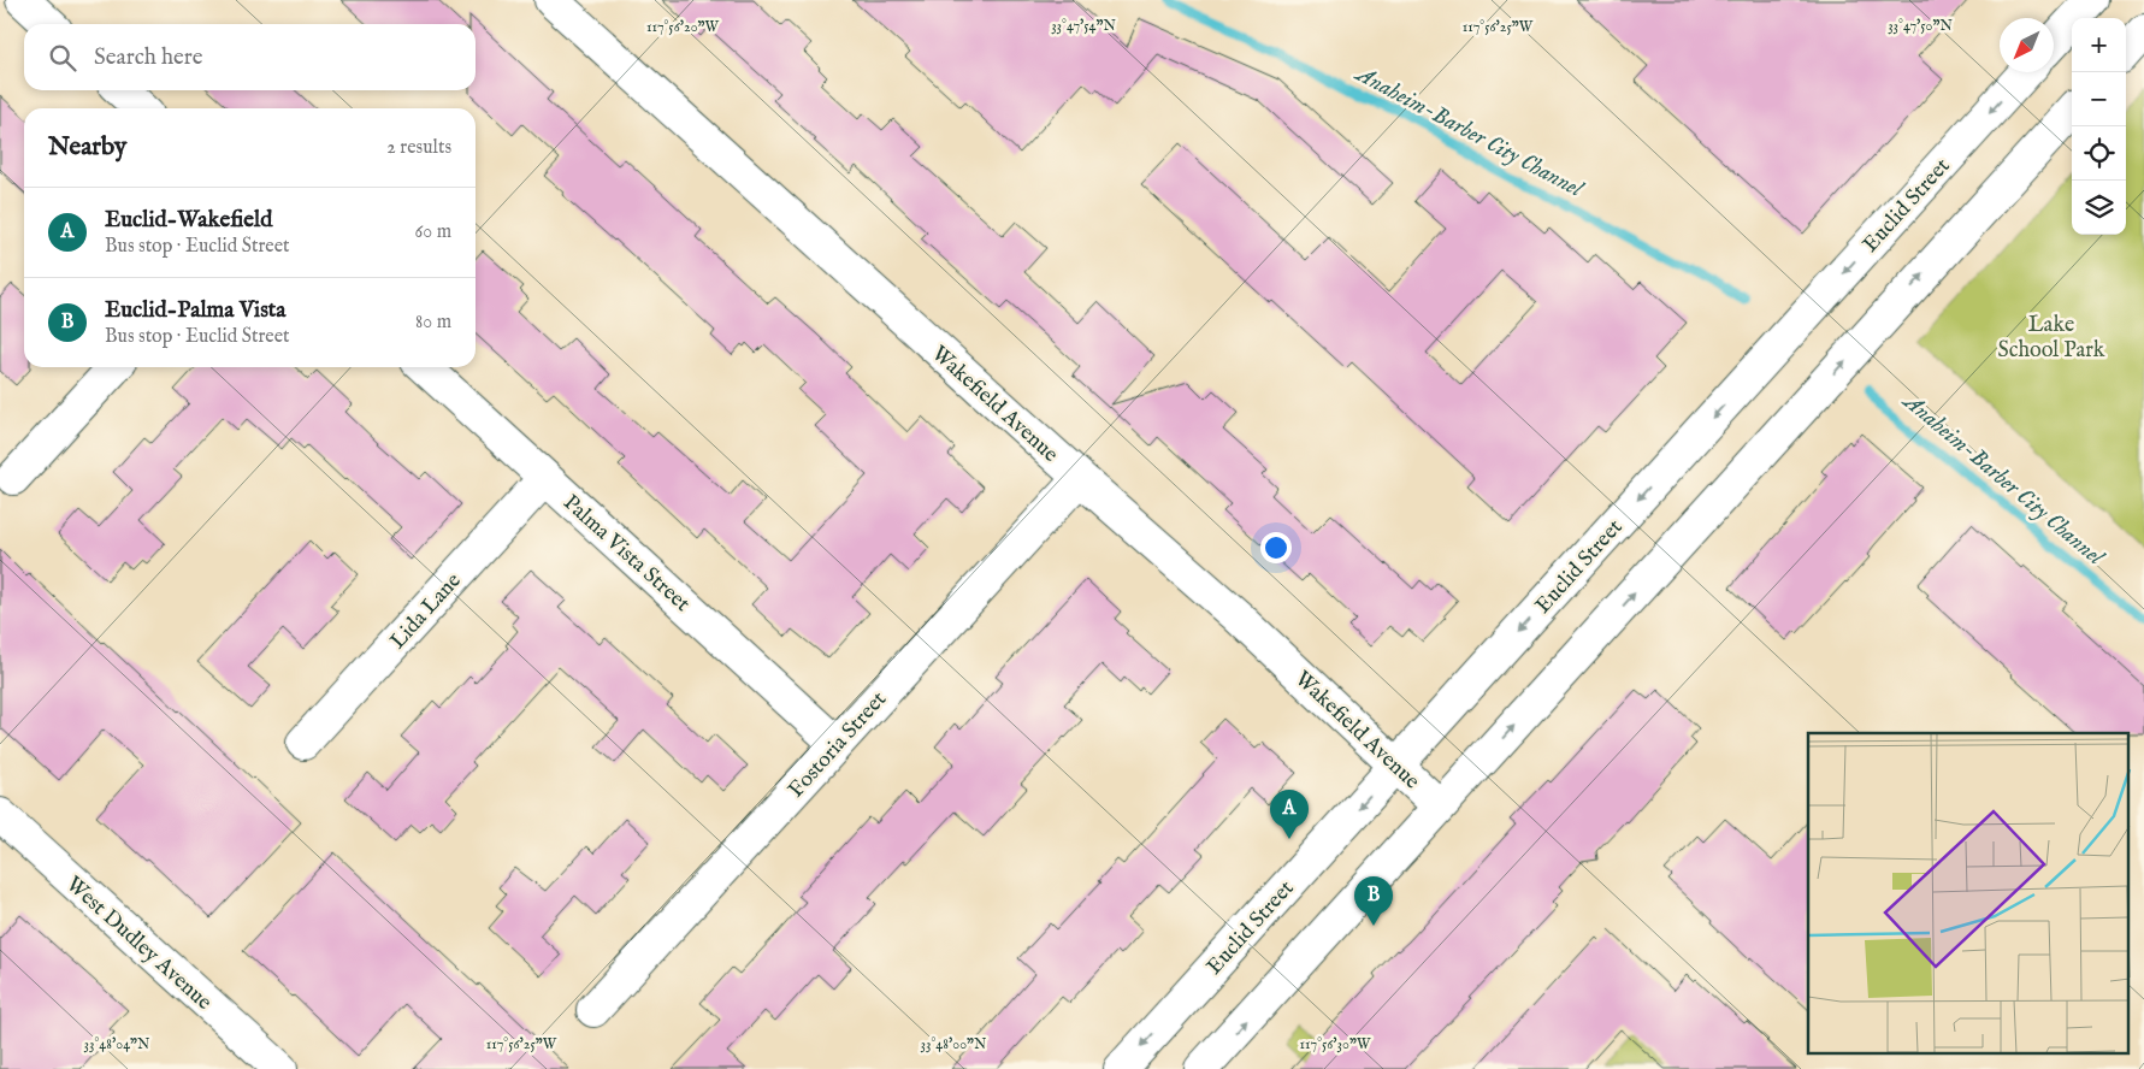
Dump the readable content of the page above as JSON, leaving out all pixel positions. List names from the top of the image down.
{
  "streets": {
    "street": [
      "Euclid Street",
      "Wakefield Avenue",
      "Palma Vista Street",
      "Lida Lane",
      "Fostoria Street",
      "West Dudley Avenue"
    ]
  },
  "crossings": [
    ["Euclid Street", "Wakefield Avenue"],
    ["Wakefield Avenue", "Fostoria Street"],
    ["Palma Vista Street", "Lida Lane"],
    ["Palma Vista Street", "Fostoria Street"]
  ],
  "water": ["Anaheim-Barber City Channel"],
  "parks": ["Lake School Park"],
  "north": "bottom left",
  "page": {
    "map_buttons": ["+", "−"],
    "search": "Search here",
    "heading": ["Nearby", "2 results"],
    "list": [
      {
        "mark": "A",
        "name": "Euclid-Wakefield",
        "note": "Bus stop · Euclid Street",
        "value": "60 m"
      },
      {
        "mark": "B",
        "name": "Euclid-Palma Vista",
        "note": "Bus stop · Euclid Street",
        "value": "80 m"
      }
    ],
    "pins": ["A", "B"]
  },
  "coordinates": [
    "33°47'50\"N",
    "33°47'54\"N",
    "117°56'20\"W",
    "117°56'25\"W",
    "117°56'30\"W",
    "33°48'04\"N",
    "33°48'00\"N"
  ]
}
